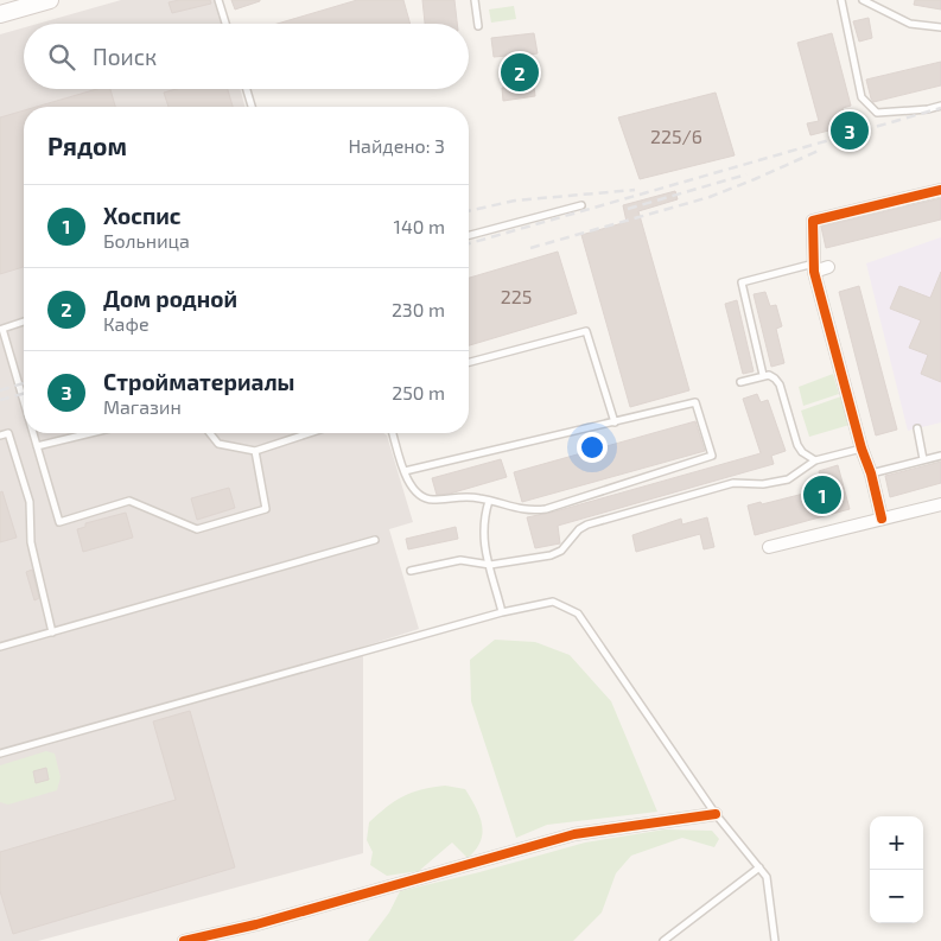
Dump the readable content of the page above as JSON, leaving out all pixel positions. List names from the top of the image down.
{
  "house_numbers": ["225/6", "225"],
  "page": {
    "search": "Поиск",
    "pins": ["2", "3", "1"],
    "heading": ["Рядом", "Найдено: 3"],
    "list": [
      {
        "mark": "1",
        "name": "Хоспис",
        "note": "Больница",
        "value": "140 m"
      },
      {
        "mark": "2",
        "name": "Дом родной",
        "note": "Кафе",
        "value": "230 m"
      },
      {
        "mark": "3",
        "name": "Стройматериалы",
        "note": "Магазин",
        "value": "250 m"
      }
    ],
    "map_buttons": ["+", "−"]
  }
}
